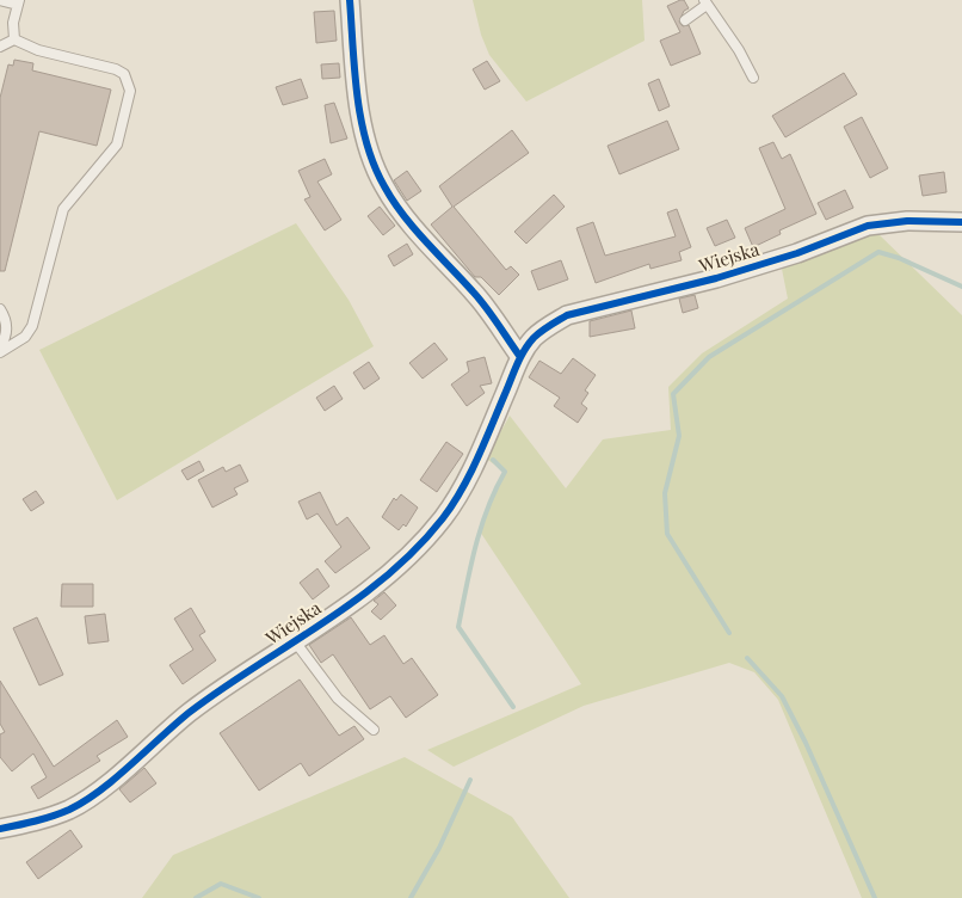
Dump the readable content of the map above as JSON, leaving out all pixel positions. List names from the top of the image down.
{
  "streets": {
    "street": ["Wiejska"]
  }
}
